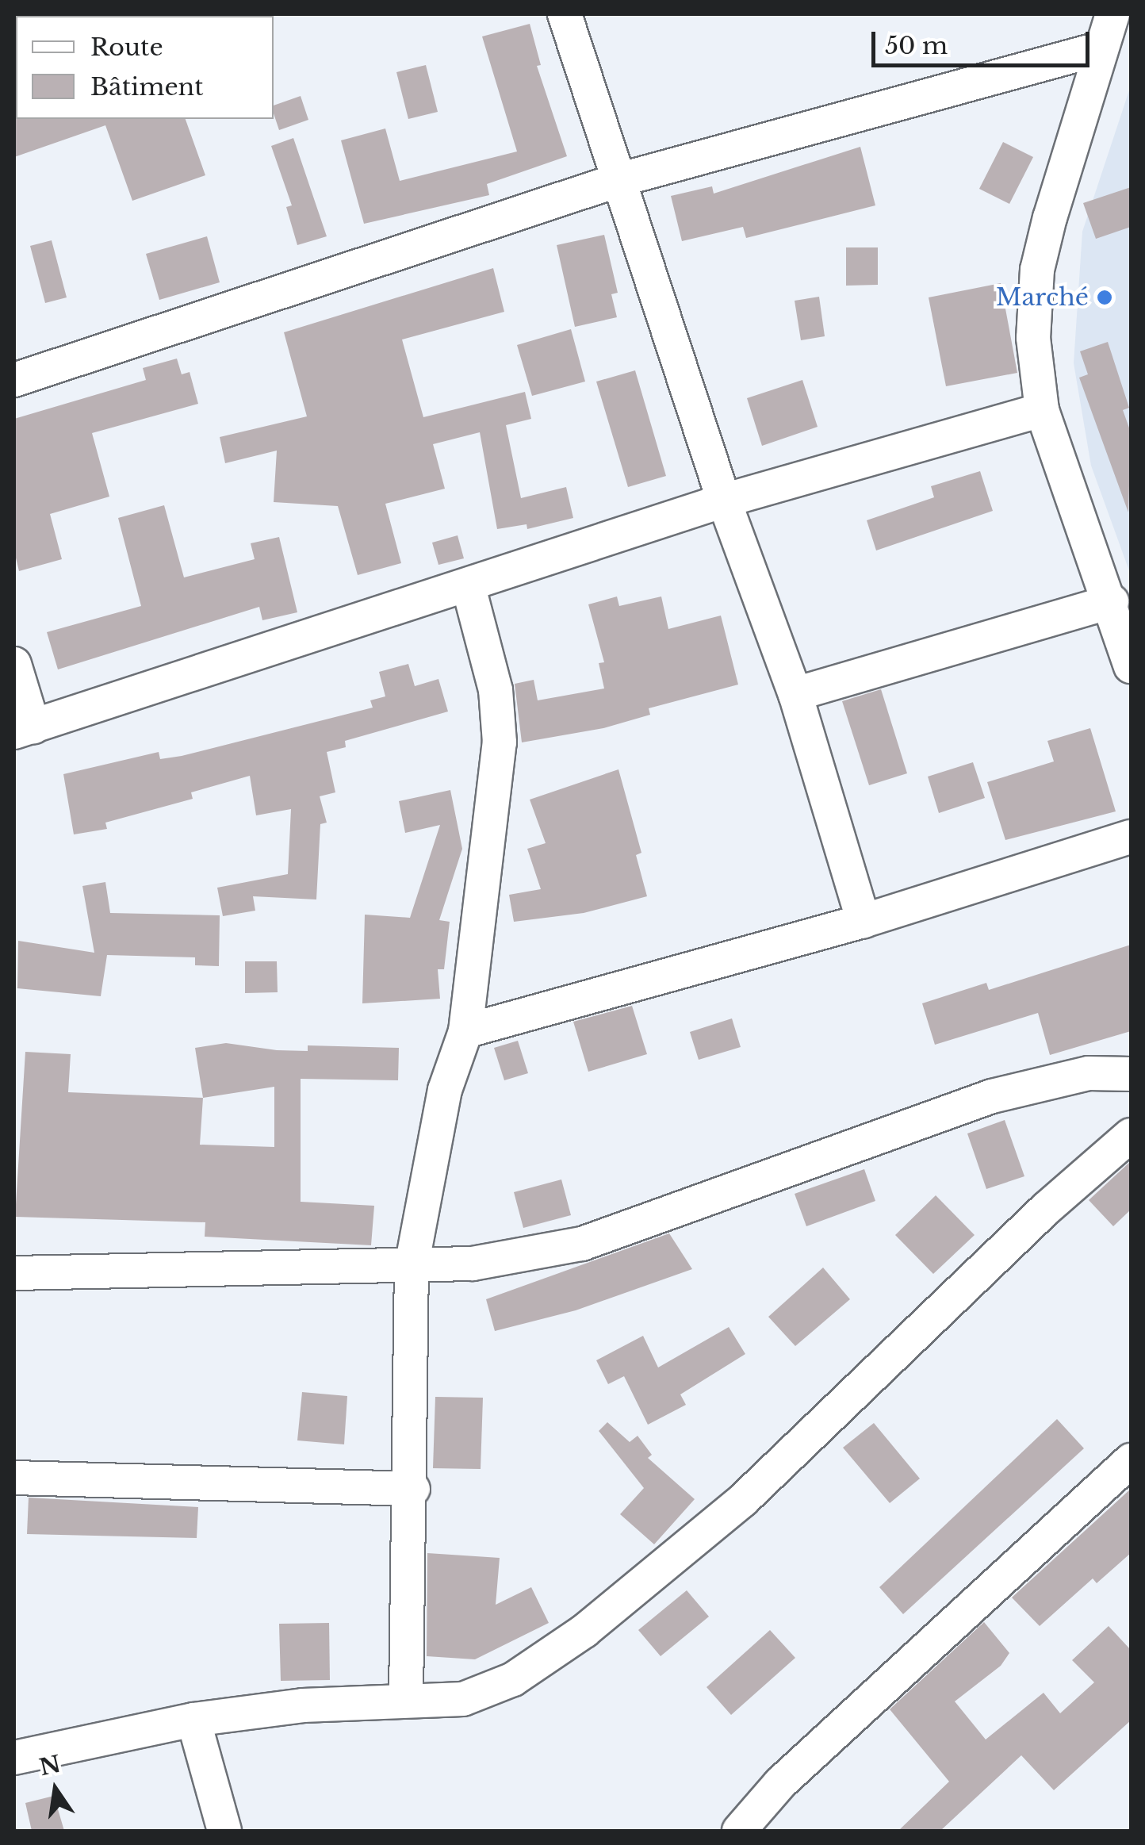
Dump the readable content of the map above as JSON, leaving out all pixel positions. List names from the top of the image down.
{
  "places": ["Marché"],
  "legend": ["Route", "Bâtiment"],
  "scale_bar": "50 m",
  "north": "top"
}
